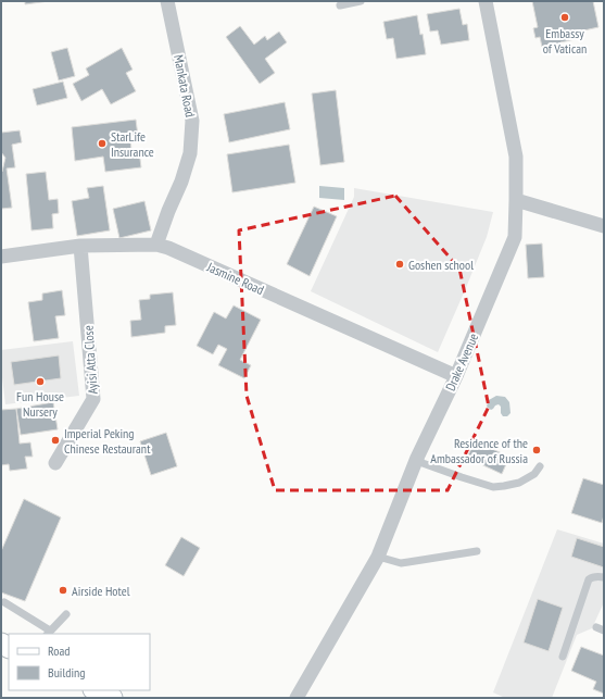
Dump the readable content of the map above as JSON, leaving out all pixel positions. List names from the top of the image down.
{
  "streets": {
    "street": [
      "Mankata Road",
      "Jasmine Road",
      "Ayisi Atta Close",
      "Drake Avenue"
    ]
  },
  "crossings": [
    ["Mankata Road", "Jasmine Road"],
    ["Jasmine Road", "Ayisi Atta Close"],
    ["Jasmine Road", "Drake Avenue"]
  ],
  "places": [
    "Embassy of Vatican",
    "StarLife Insurance",
    "Goshen school",
    "Fun House Nursery",
    "Imperial Peking Chinese Restaurant",
    "Residence of the Ambassador of Russia",
    "Airside Hotel"
  ],
  "legend": ["Road", "Building"]
}
